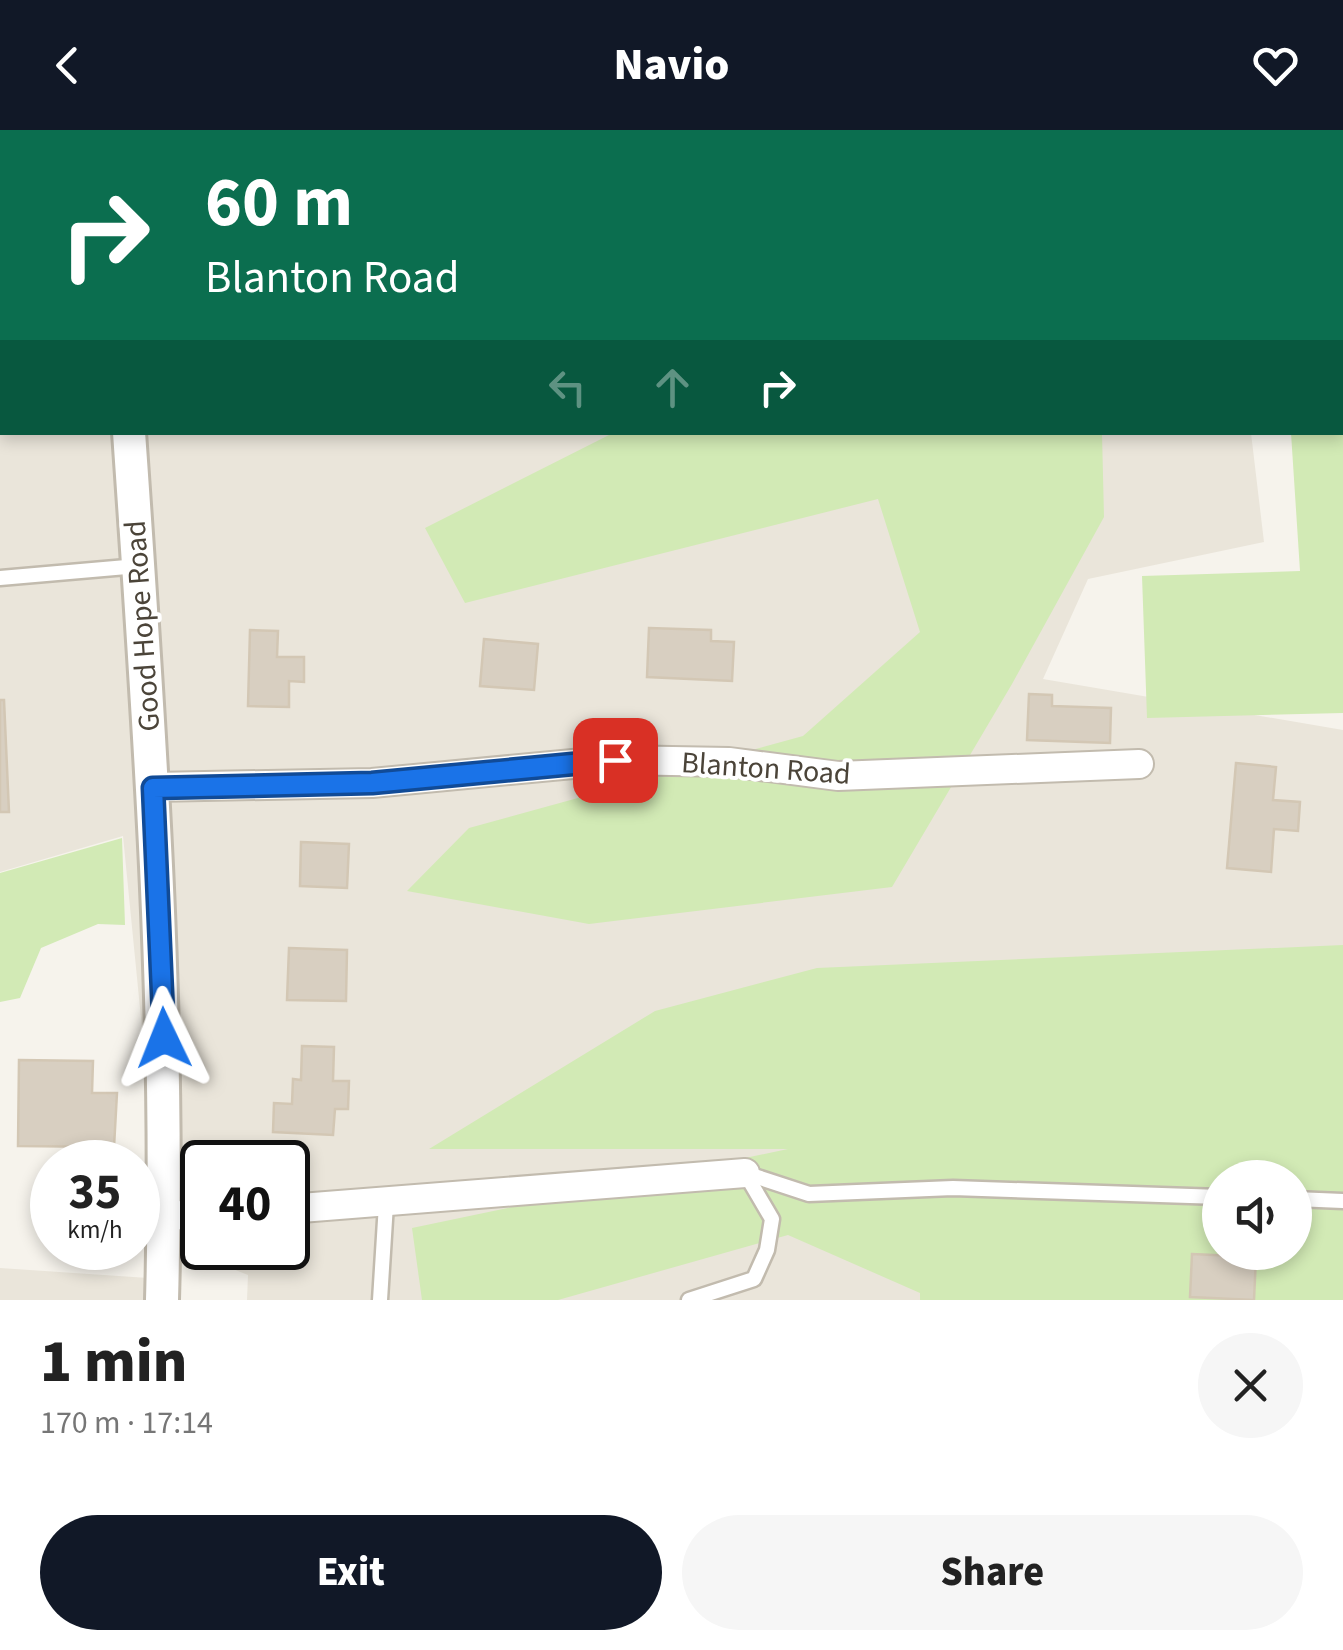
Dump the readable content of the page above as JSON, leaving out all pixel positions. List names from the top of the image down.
{
  "streets": {
    "street": ["Good Hope Road", "Blanton Road"]
  },
  "crossings": [
    ["Good Hope Road", "Blanton Road"]
  ],
  "page": {
    "header": "Navio",
    "turn": ["60 m", "Blanton Road"],
    "speed": "35 km/h",
    "limit": "40",
    "heading": ["1 min", "170 m · 17:14"],
    "buttons": ["Exit", "Share"]
  }
}
